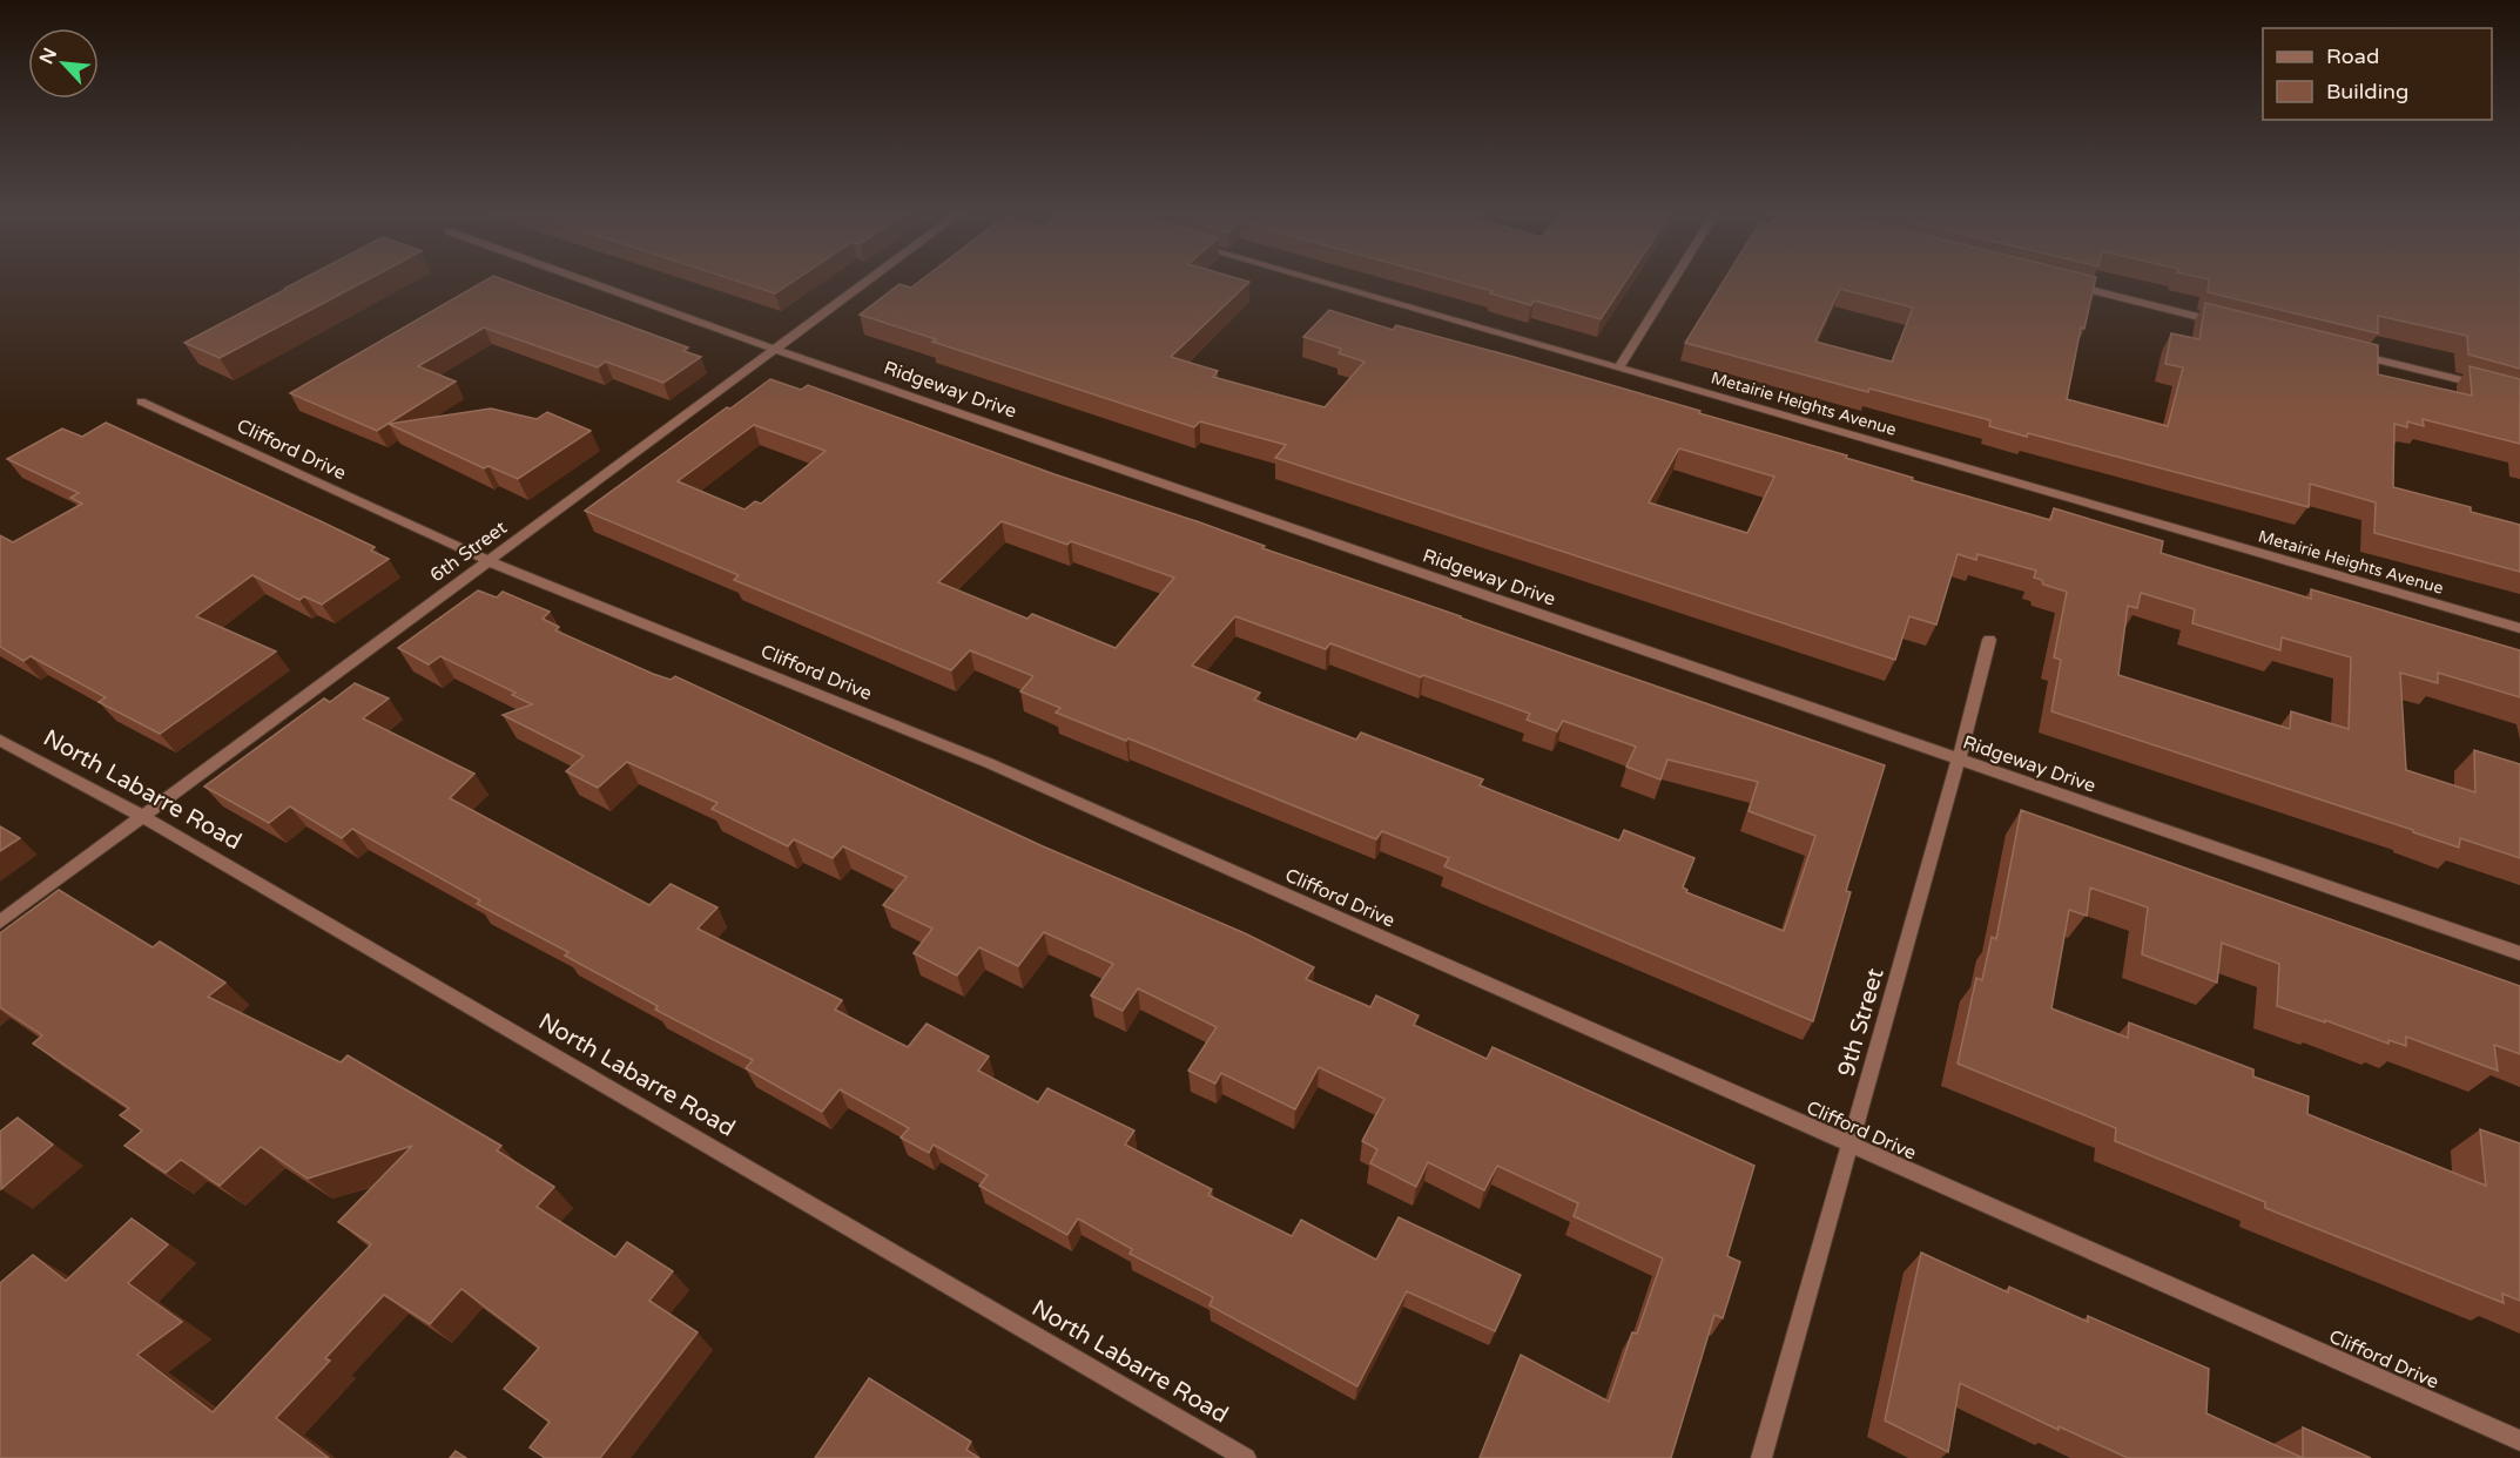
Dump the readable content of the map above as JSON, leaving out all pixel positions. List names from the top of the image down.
{
  "streets": {
    "street": [
      "Ridgeway Drive",
      "Metairie Heights Avenue",
      "Clifford Drive",
      "6th Street",
      "North Labarre Road",
      "9th Street"
    ]
  },
  "crossings": [
    ["Ridgeway Drive", "6th Street"],
    ["Ridgeway Drive", "9th Street"],
    ["Clifford Drive", "6th Street"],
    ["Clifford Drive", "9th Street"],
    ["6th Street", "North Labarre Road"]
  ],
  "legend": ["Road", "Building"],
  "north": "top left"
}
